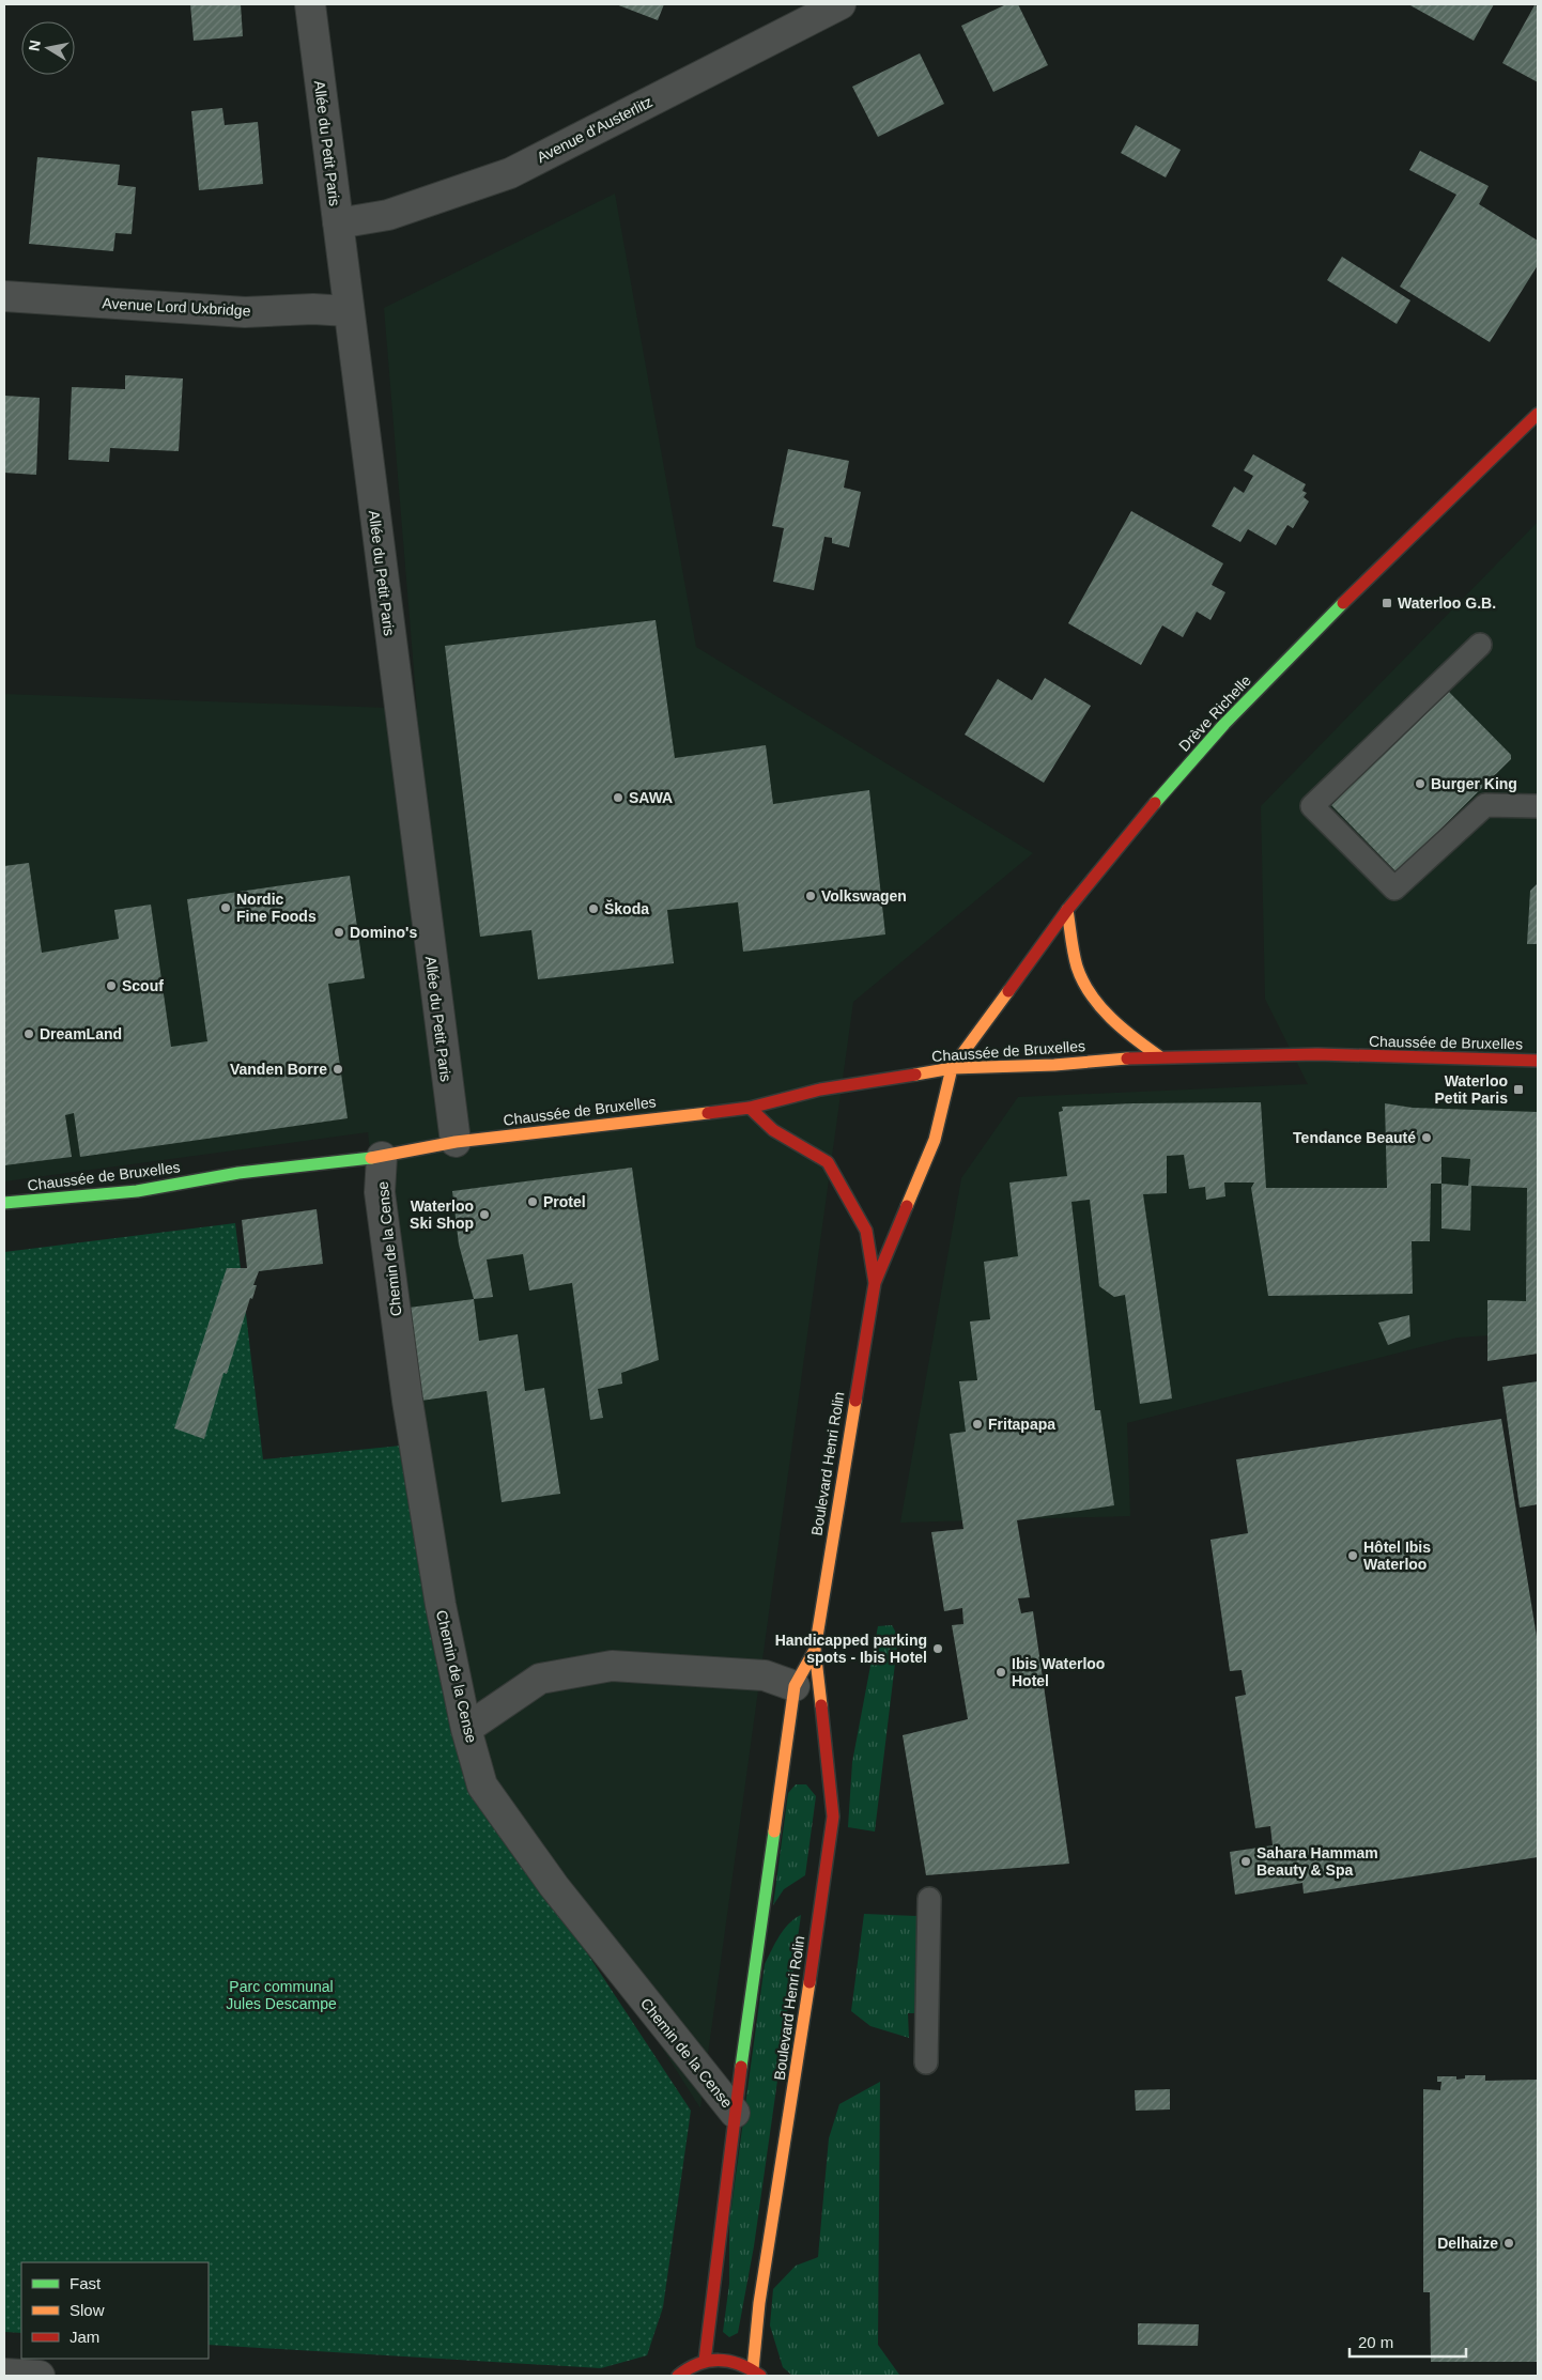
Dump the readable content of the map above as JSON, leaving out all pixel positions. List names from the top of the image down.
{
  "streets": {
    "main road": ["Drève Richelle", "Chaussée de Bruxelles", "Boulevard Henri Rolin"],
    "street": [
      "Avenue d'Austerlitz",
      "Allée du Petit Paris",
      "Avenue Lord Uxbridge",
      "Chemin de la Cense"
    ]
  },
  "crossings": [
    ["Avenue d'Austerlitz", "Allée du Petit Paris"],
    ["Allée du Petit Paris", "Avenue Lord Uxbridge"],
    ["Allée du Petit Paris", "Chaussée de Bruxelles"],
    ["Drève Richelle", "Chaussée de Bruxelles"],
    ["Drève Richelle", "Boulevard Henri Rolin"],
    ["Chaussée de Bruxelles", "Chemin de la Cense"],
    ["Chaussée de Bruxelles", "Boulevard Henri Rolin"],
    ["Chemin de la Cense", "Boulevard Henri Rolin"]
  ],
  "parks": ["Parc communal Jules Descampe"],
  "places": {
    "transit": ["Waterloo G.B.", "Waterloo Petit Paris"],
    "other": [
      "Burger King",
      "SAWA",
      "Volkswagen",
      "Nordic Fine Foods",
      "Škoda",
      "Domino's",
      "Scouf",
      "DreamLand",
      "Vanden Borre",
      "Tendance Beauté",
      "Protel",
      "Waterloo Ski Shop",
      "Fritapapa",
      "Hôtel Ibis Waterloo",
      "Handicapped parking spots - Ibis Hotel",
      "Ibis Waterloo Hotel",
      "Sahara Hammam Beauty & Spa",
      "Delhaize"
    ]
  },
  "legend": ["Fast", "Slow", "Jam"],
  "scale_bar": "20 m",
  "north": "left"
}
